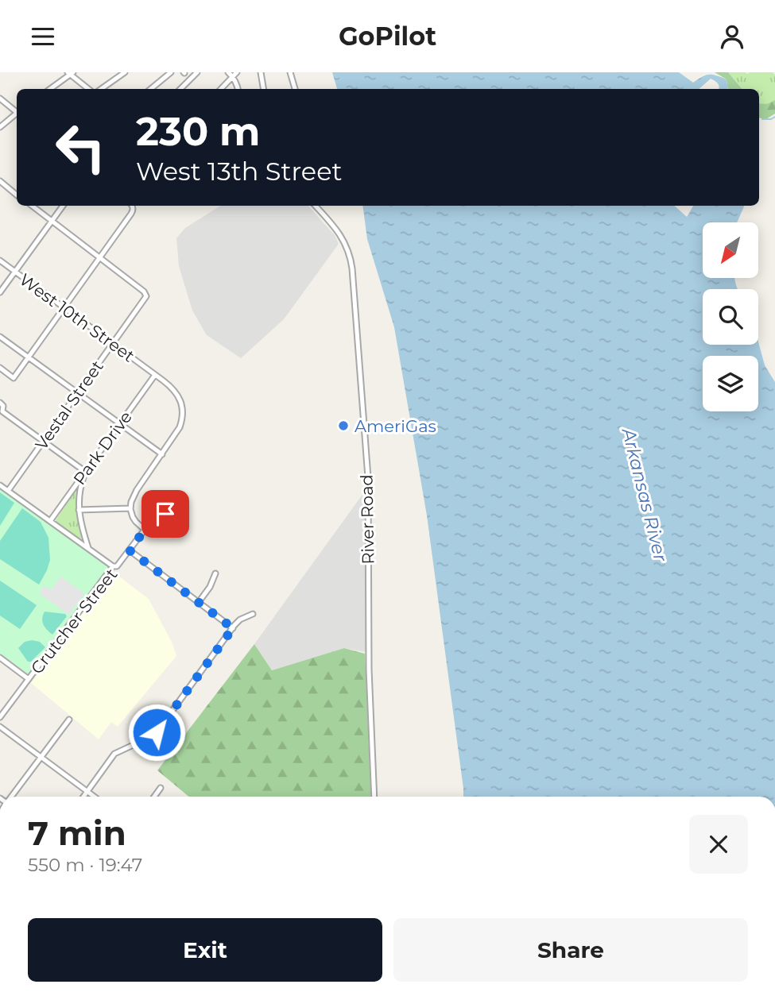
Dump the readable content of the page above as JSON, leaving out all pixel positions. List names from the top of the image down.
{
  "streets": {
    "street": [
      "West 10th Street",
      "Vestal Street",
      "Park Drive",
      "River Road",
      "Crutcher Street"
    ]
  },
  "crossings": [
    ["West 10th Street", "Vestal Street"],
    ["West 10th Street", "Park Drive"]
  ],
  "water": ["Arkansas River"],
  "places": ["AmeriGas"],
  "north": "bottom left",
  "page": {
    "header": "GoPilot",
    "turn": ["230 m", "West 13th Street"],
    "heading": ["7 min", "550 m · 19:47"],
    "buttons": ["Exit", "Share"]
  }
}
